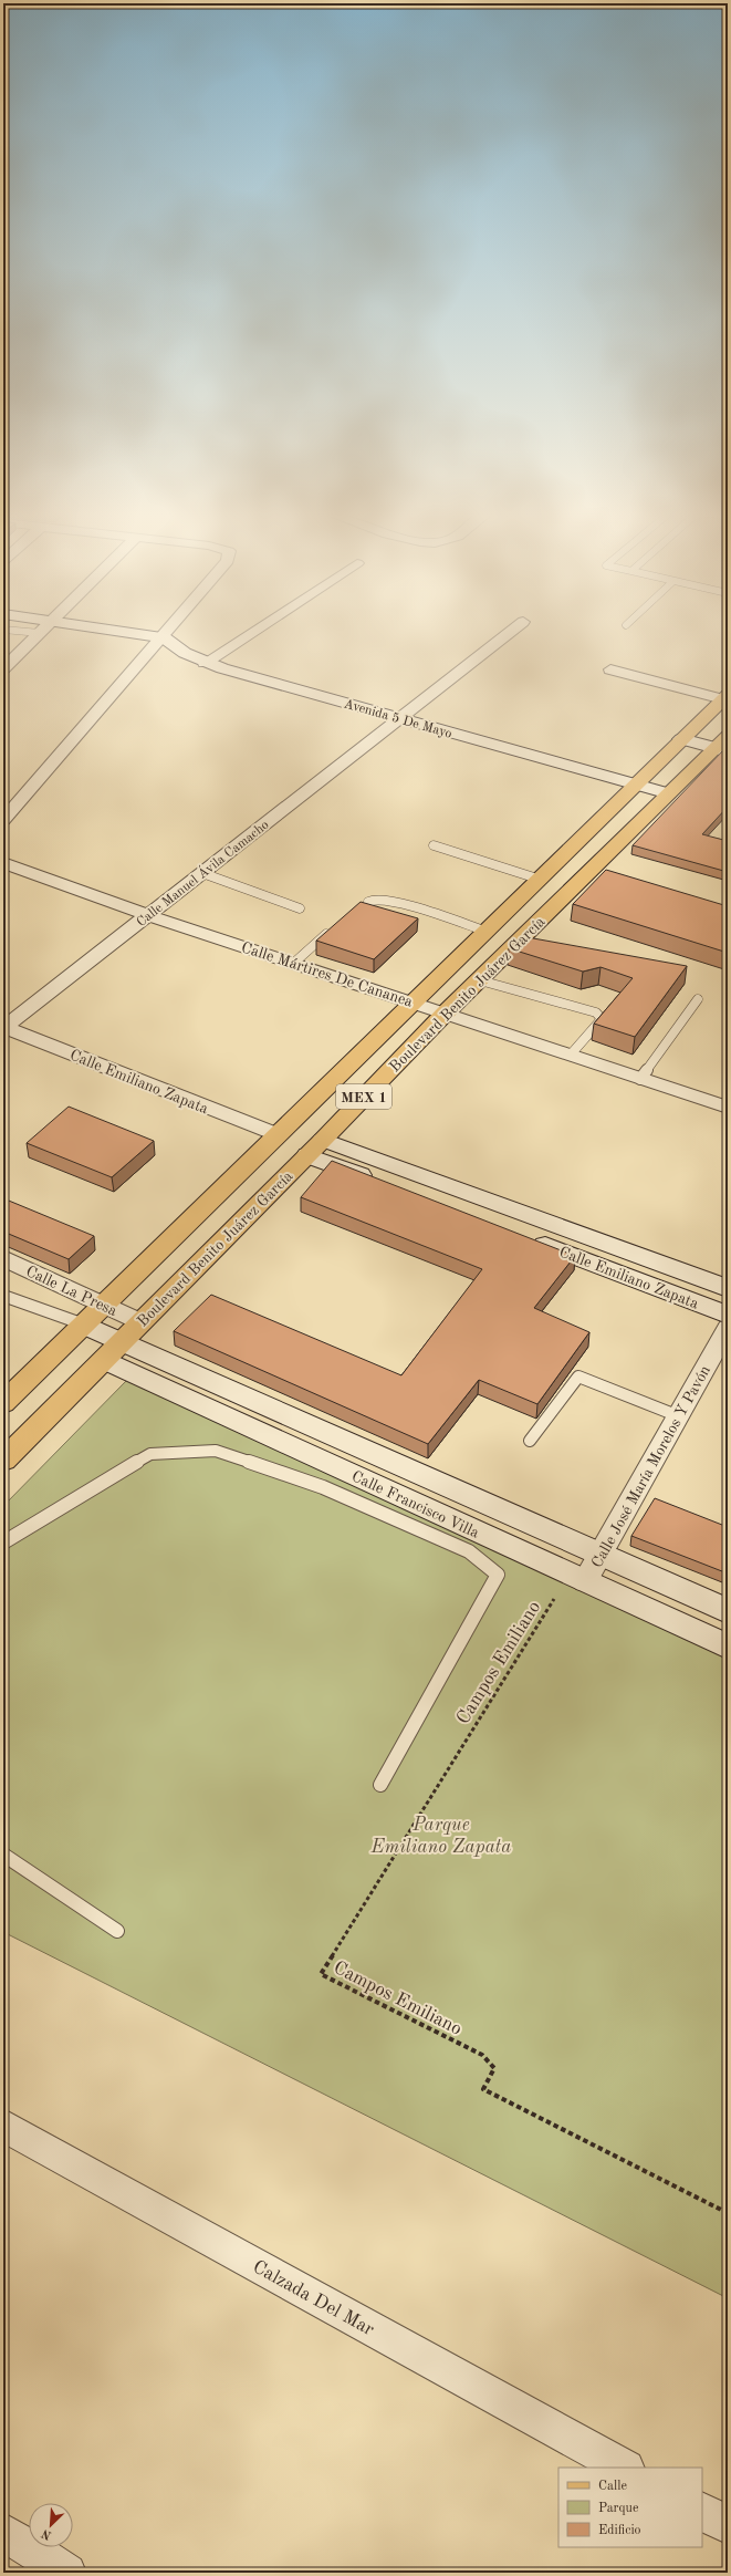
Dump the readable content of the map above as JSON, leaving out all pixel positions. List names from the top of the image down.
{
  "streets": {
    "main road": ["Boulevard Benito Juárez García", "MEX 1"],
    "street": [
      "Avenida 5 De Mayo",
      "Calle Manuel Ávila Camacho",
      "Calle Mártires De Cananea",
      "Calle Emiliano Zapata",
      "Calle La Presa",
      "Calle José María Morelos Y Pavón",
      "Calle Francisco Villa",
      "Calzada Del Mar"
    ],
    "path": ["Campos Emiliano"]
  },
  "crossings": [
    ["Avenida 5 De Mayo", "Calle Manuel Ávila Camacho"],
    ["Avenida 5 De Mayo", "Boulevard Benito Juárez García"],
    ["Calle Manuel Ávila Camacho", "Calle Mártires De Cananea"],
    ["Calle Manuel Ávila Camacho", "Calle Emiliano Zapata"],
    ["Calle Mártires De Cananea", "Boulevard Benito Juárez García"],
    ["Boulevard Benito Juárez García", "Calle Emiliano Zapata"],
    ["Boulevard Benito Juárez García", "Calle La Presa"],
    ["Boulevard Benito Juárez García", "Calle Francisco Villa"],
    ["Calle José María Morelos Y Pavón", "Calle Francisco Villa"]
  ],
  "parks": ["Parque Emiliano Zapata"],
  "legend": ["Calle", "Parque", "Edificio"],
  "north": "bottom left"
}
